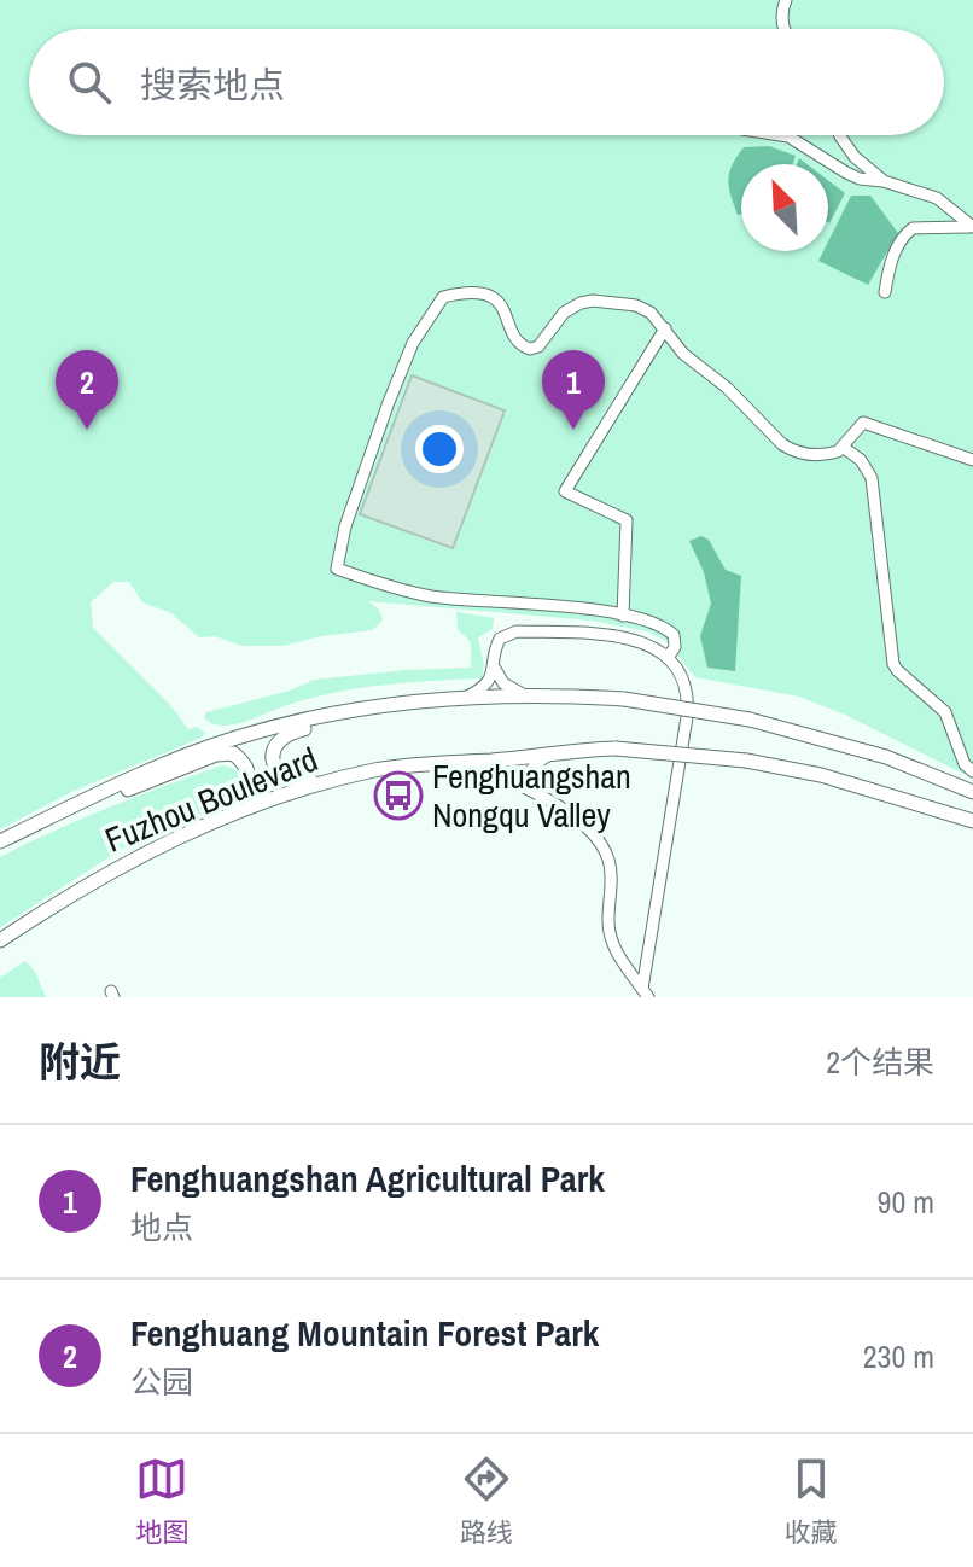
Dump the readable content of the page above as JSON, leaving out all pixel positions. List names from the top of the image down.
{
  "streets": {
    "main road": ["Fuzhou Boulevard"]
  },
  "places": {
    "bus stop": ["Fenghuangshan Nongqu Valley"]
  },
  "north": "top left",
  "page": {
    "search": "搜索地点",
    "pins": ["1", "2"],
    "heading": ["附近", "2个结果"],
    "list": [
      {
        "mark": "1",
        "name": "Fenghuangshan Agricultural Park",
        "note": "地点",
        "value": "90 m"
      },
      {
        "mark": "2",
        "name": "Fenghuang Mountain Forest Park",
        "note": "公园",
        "value": "230 m"
      }
    ],
    "nav": ["地图", "路线", "收藏"]
  }
}
